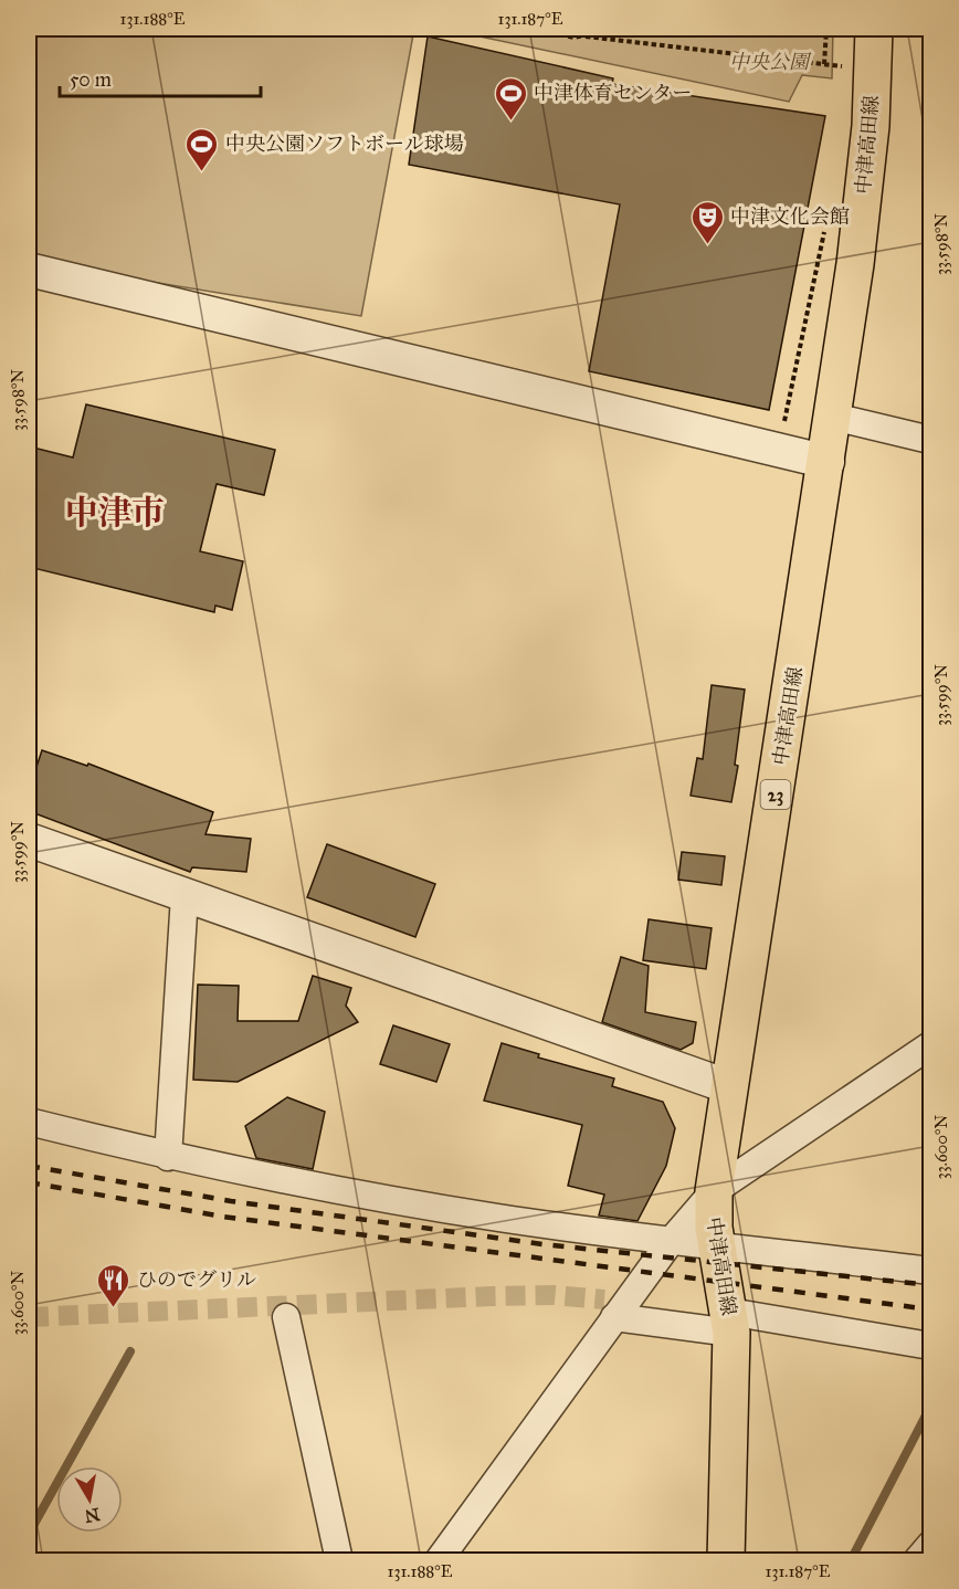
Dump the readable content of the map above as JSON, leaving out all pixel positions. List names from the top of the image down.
{
  "streets": {
    "main road": ["中津高田線", "23"]
  },
  "districts": ["中津市"],
  "parks": ["中央公園"],
  "places": {
    "sports": ["中津体育センター", "中央公園ソフトボール球場"],
    "theatre": ["中津文化会館"],
    "restaurant": ["ひのでグリル"]
  },
  "scale_bar": "50 m",
  "north": "bottom",
  "coordinates": [
    "131.188°E",
    "131.187°E",
    "33.598°N",
    "33.599°N",
    "33.600°N"
  ]
}
